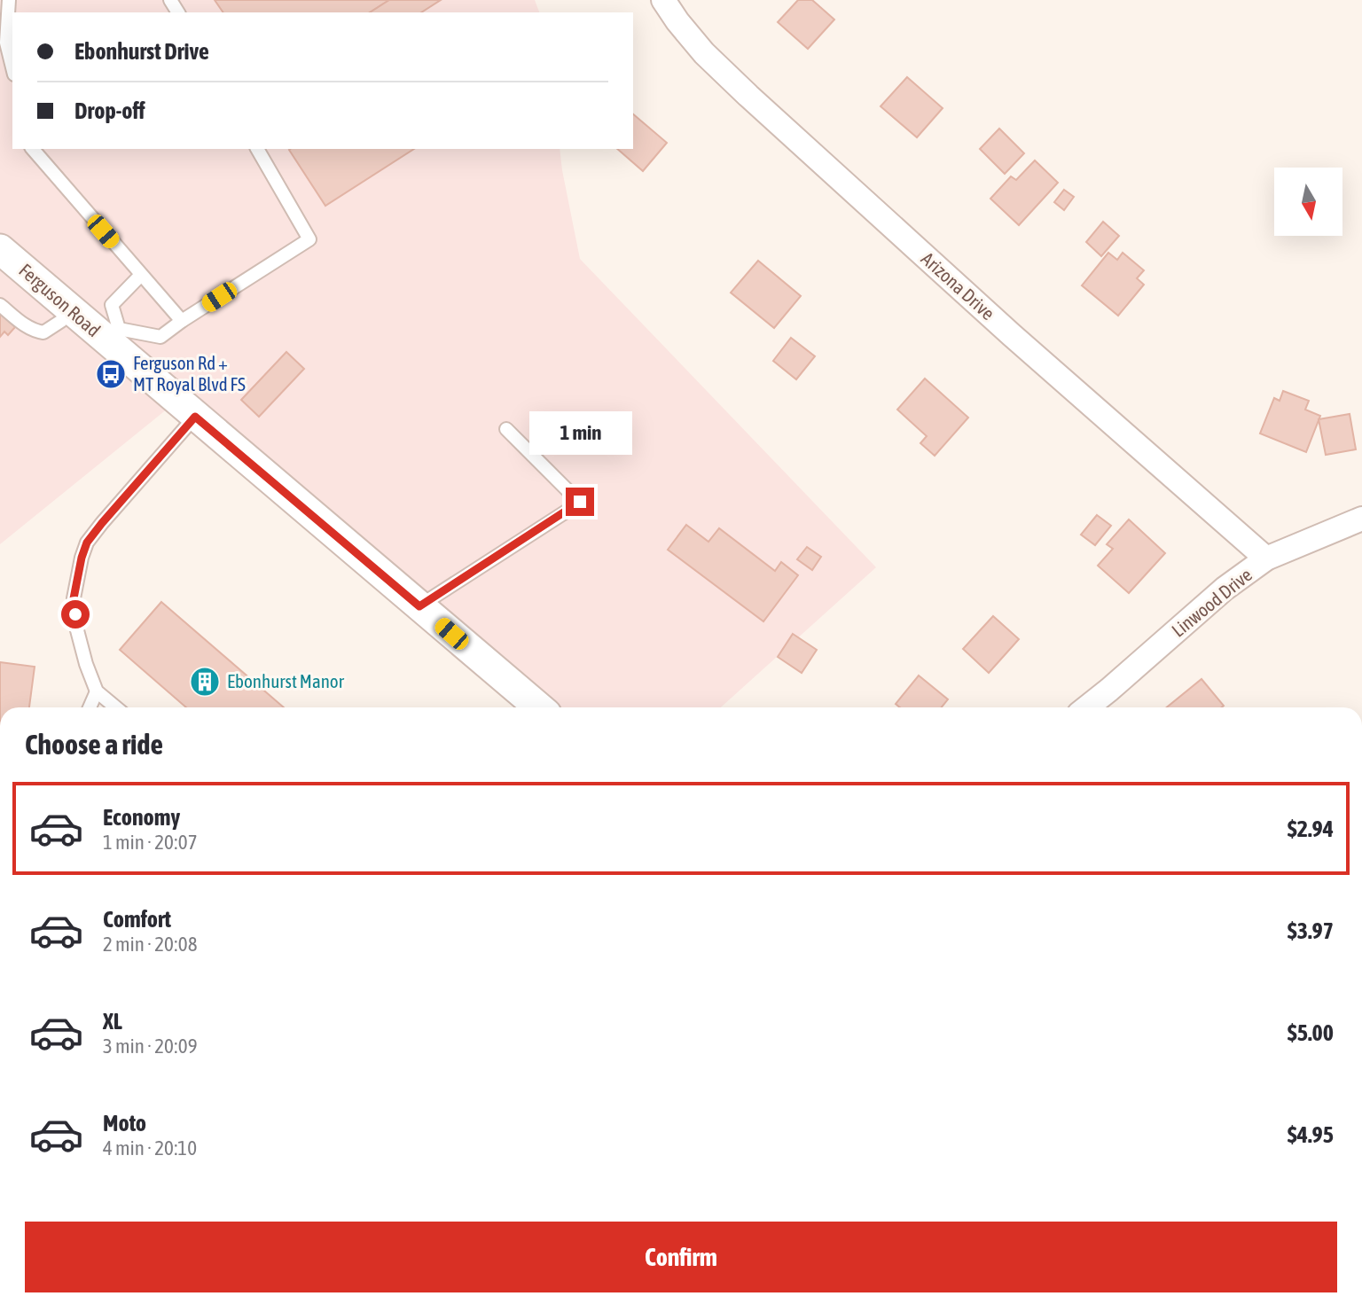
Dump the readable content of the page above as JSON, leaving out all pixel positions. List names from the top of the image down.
{
  "streets": {
    "street": ["Arizona Drive", "Ferguson Road", "Linwood Drive"]
  },
  "crossings": [
    ["Arizona Drive", "Linwood Drive"]
  ],
  "places": {
    "bus stop": ["Ferguson Rd + MT Royal Blvd FS"],
    "building": ["Ebonhurst Manor"]
  },
  "north": "bottom",
  "page": {
    "banner": ["Ebonhurst Drive", "Drop-off"],
    "bubble": "1 min",
    "heading": "Choose a ride",
    "list": [
      {
        "name": "Economy",
        "note": "1 min · 20:07",
        "value": "$2.94"
      },
      {
        "name": "Comfort",
        "note": "2 min · 20:08",
        "value": "$3.97"
      },
      {
        "name": "XL",
        "note": "3 min · 20:09",
        "value": "$5.00"
      },
      {
        "name": "Moto",
        "note": "4 min · 20:10",
        "value": "$4.95"
      }
    ],
    "buttons": "Confirm"
  }
}
